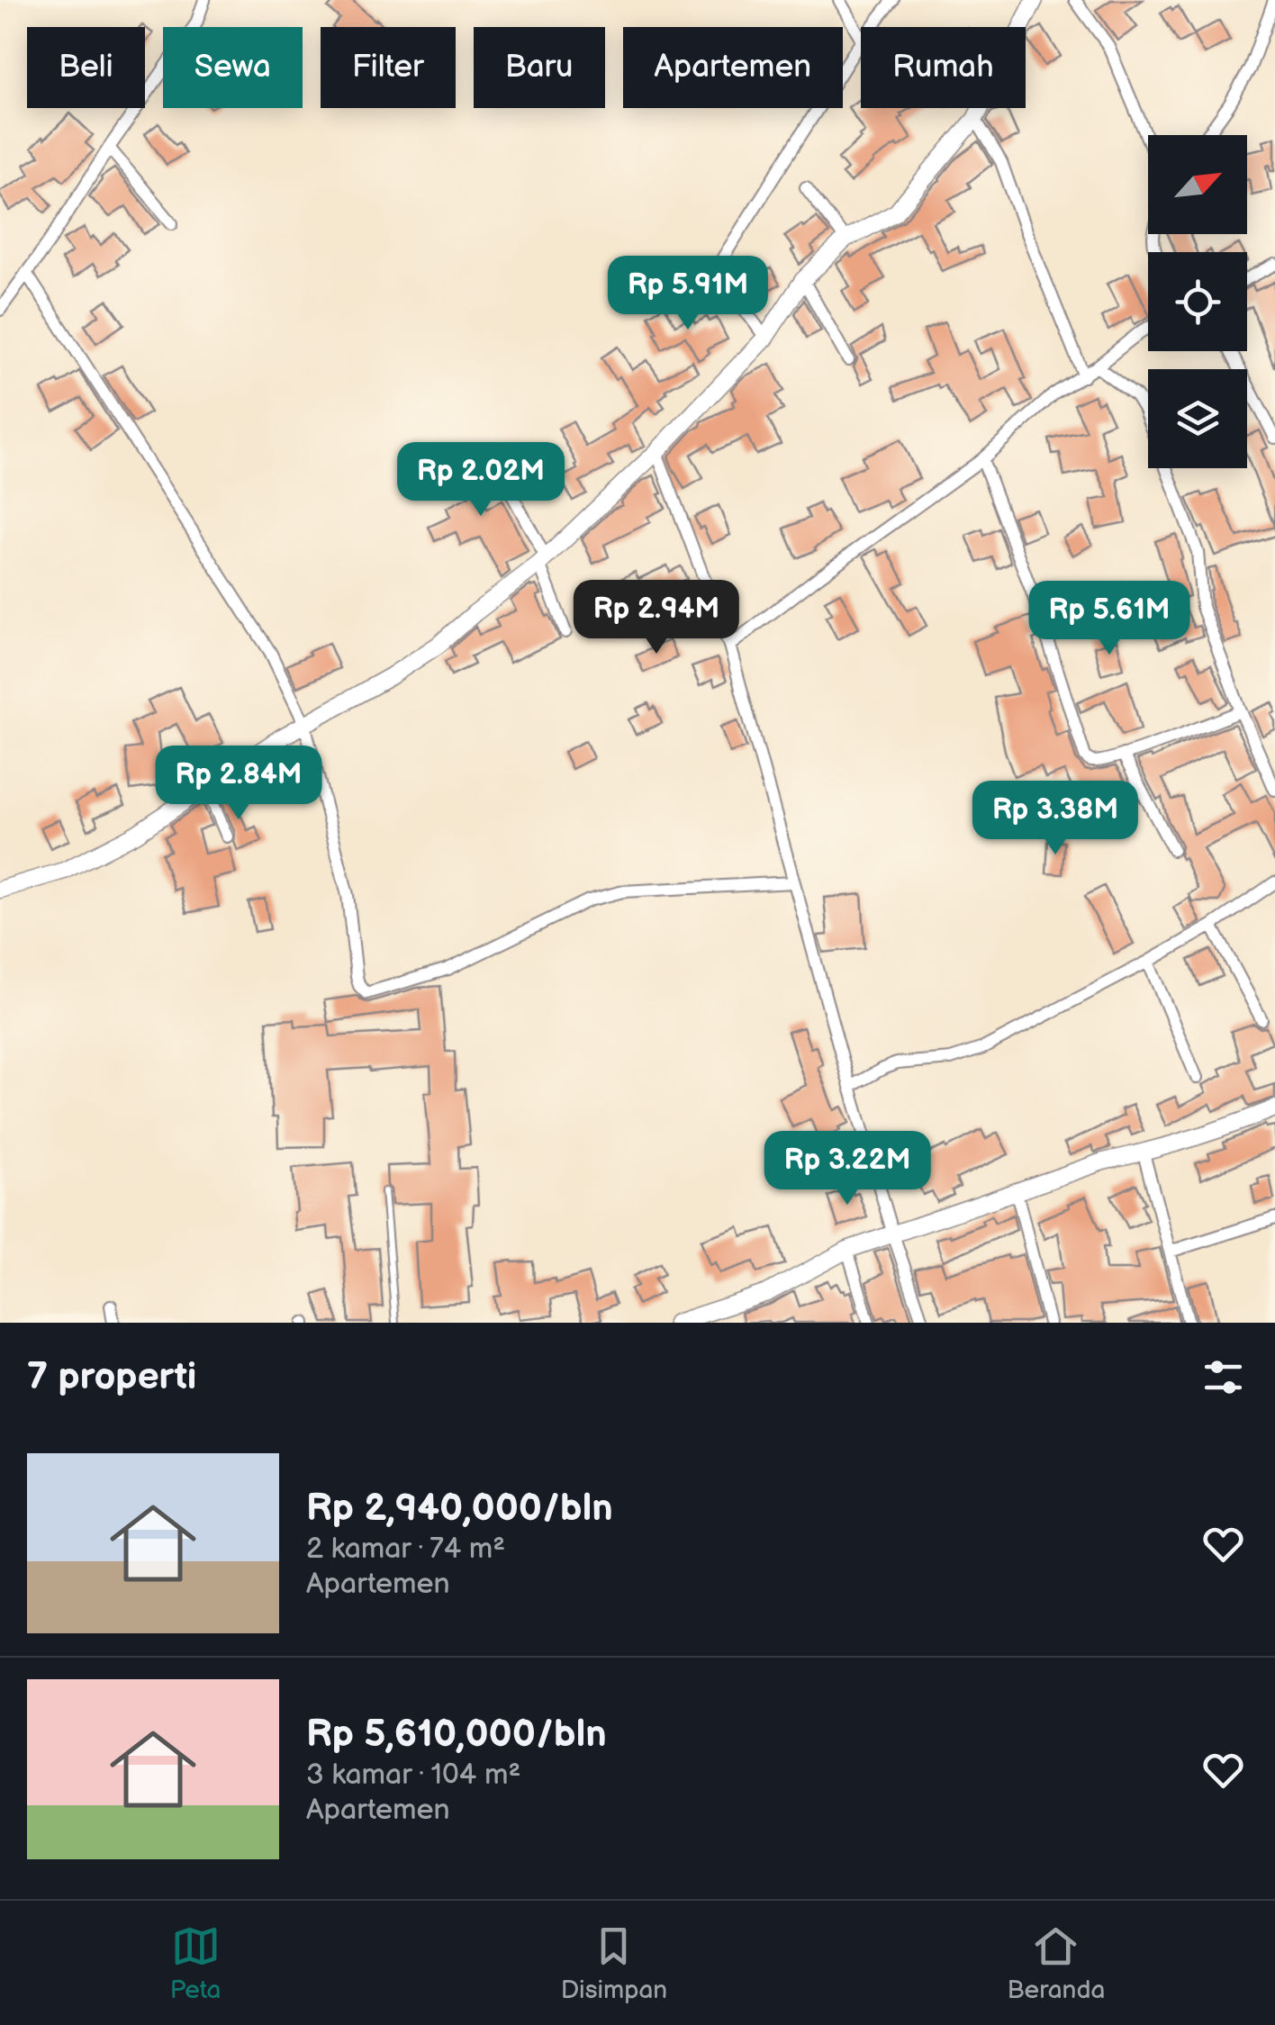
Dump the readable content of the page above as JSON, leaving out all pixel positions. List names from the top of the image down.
{
  "north": "top right",
  "page": {
    "chip": [
      "Beli",
      "Sewa",
      "Filter",
      "Baru",
      "Apartemen",
      "Rumah"
    ],
    "price": [
      "Rp 5.91M",
      "Rp 2.02M",
      "Rp 2.94M",
      "Rp 5.61M",
      "Rp 2.84M",
      "Rp 3.38M",
      "Rp 3.22M"
    ],
    "heading": "7 properti",
    "list": [
      {
        "name": "Rp 2,940,000/bln",
        "note": "2 kamar · 74 m² · Apartemen"
      },
      {
        "name": "Rp 5,610,000/bln",
        "note": "3 kamar · 104 m² · Apartemen"
      }
    ],
    "tabs": ["Peta", "Disimpan", "Beranda"]
  }
}
